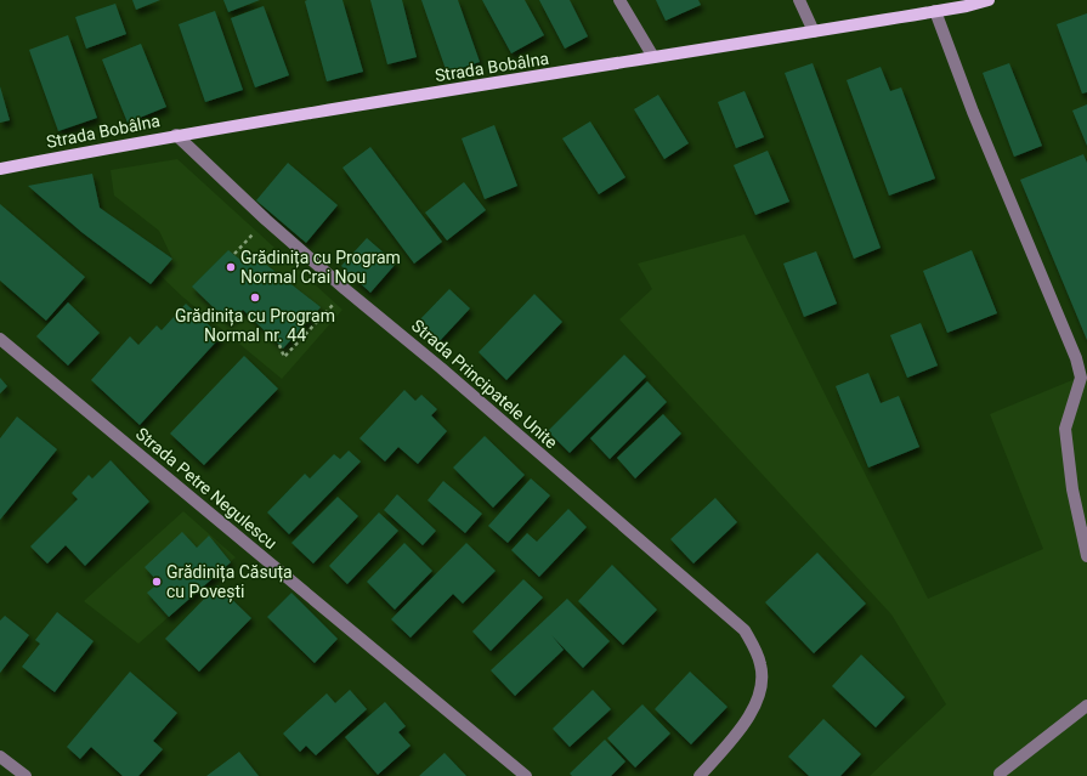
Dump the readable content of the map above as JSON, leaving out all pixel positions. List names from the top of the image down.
{
  "streets": {
    "main road": ["Strada Bobâlna"],
    "street": ["Strada Principatele Unite", "Strada Petre Negulescu"]
  },
  "crossings": [
    ["Strada Bobâlna", "Strada Principatele Unite"]
  ],
  "places": ["Grădinița cu Program Normal Crai Nou", "Grădinița cu Program Normal nr. 44", "Grădinița Căsuța cu Povești"]
}
